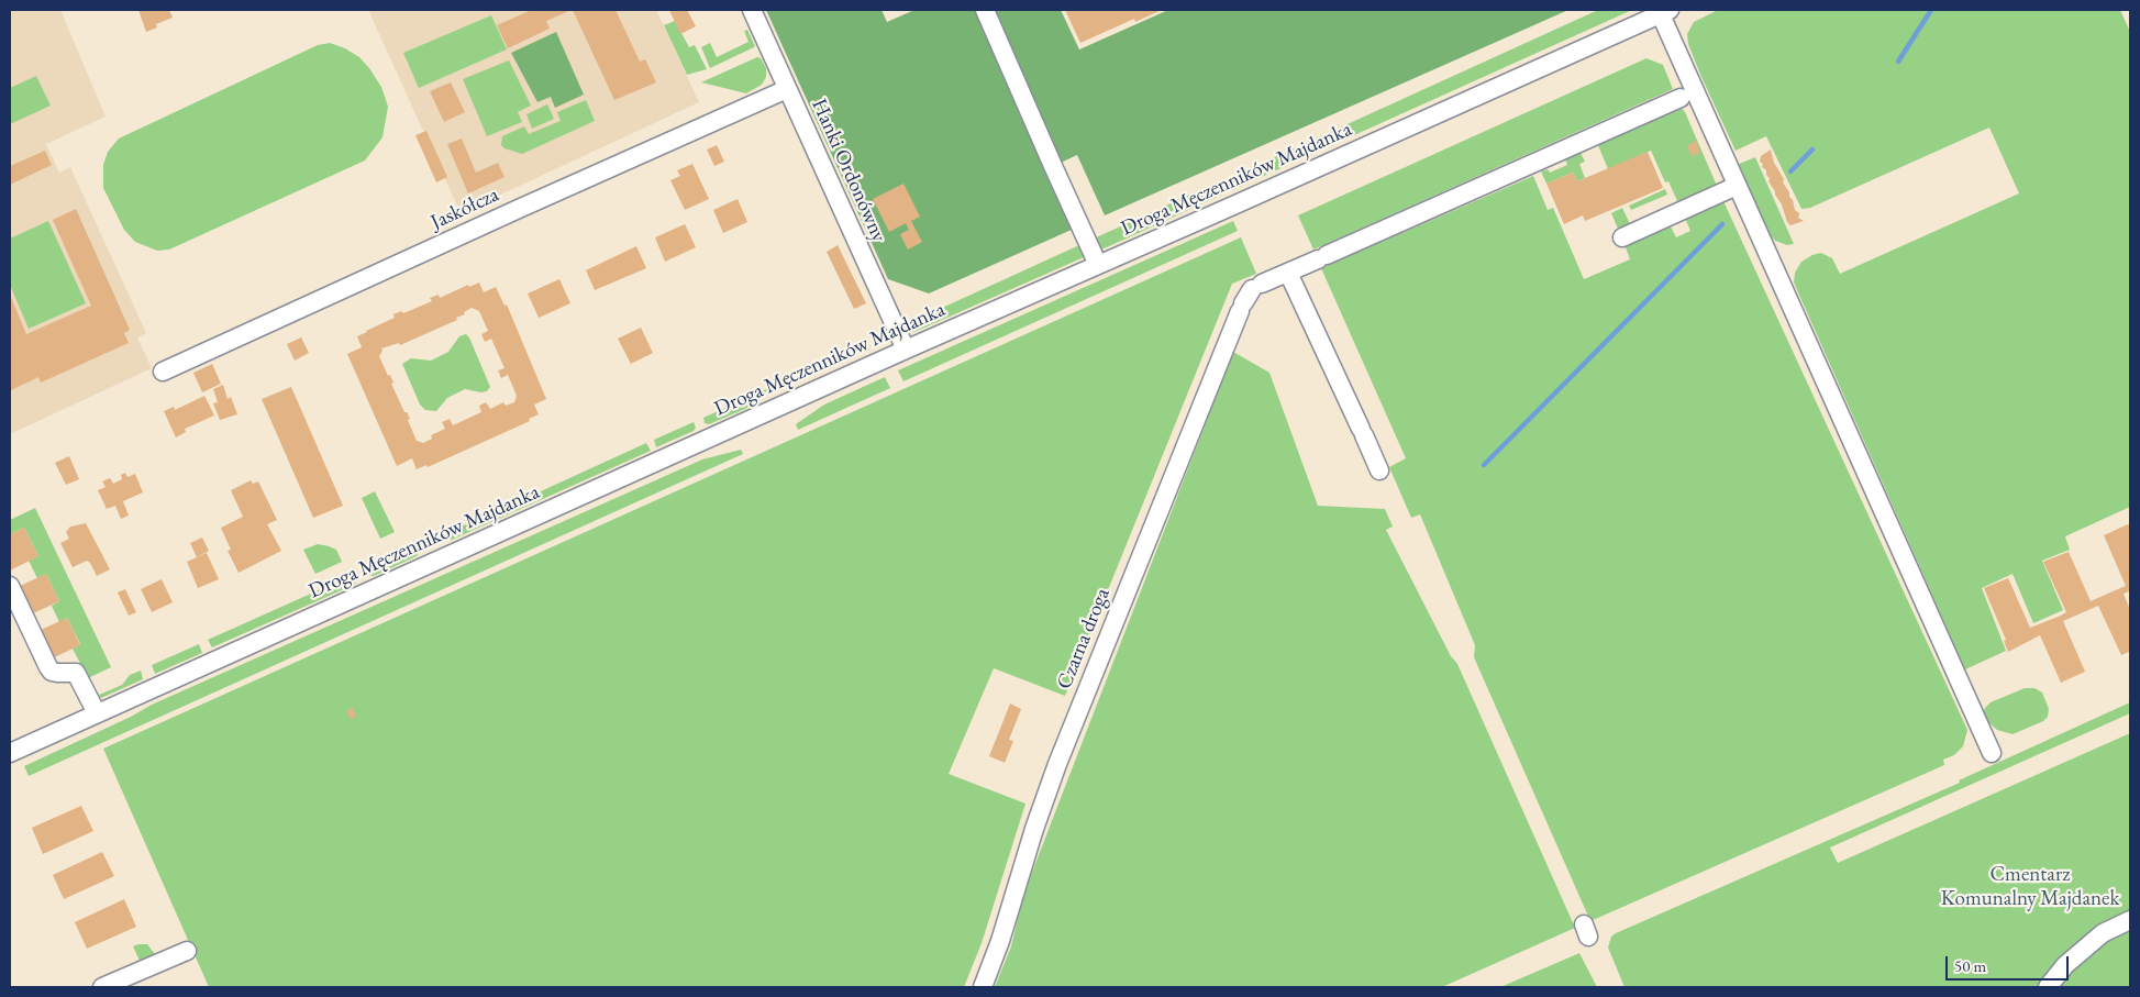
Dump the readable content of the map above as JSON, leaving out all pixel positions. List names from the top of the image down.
{
  "streets": {
    "street": [
      "Hanki Ordonówny",
      "Droga Męczenników Majdanka",
      "Jaskółcza",
      "Czarna droga"
    ]
  },
  "crossings": [
    ["Hanki Ordonówny", "Droga Męczenników Majdanka"],
    ["Hanki Ordonówny", "Jaskółcza"]
  ],
  "parks": ["Cmentarz Komunalny Majdanek"],
  "scale_bar": "50 m"
}
